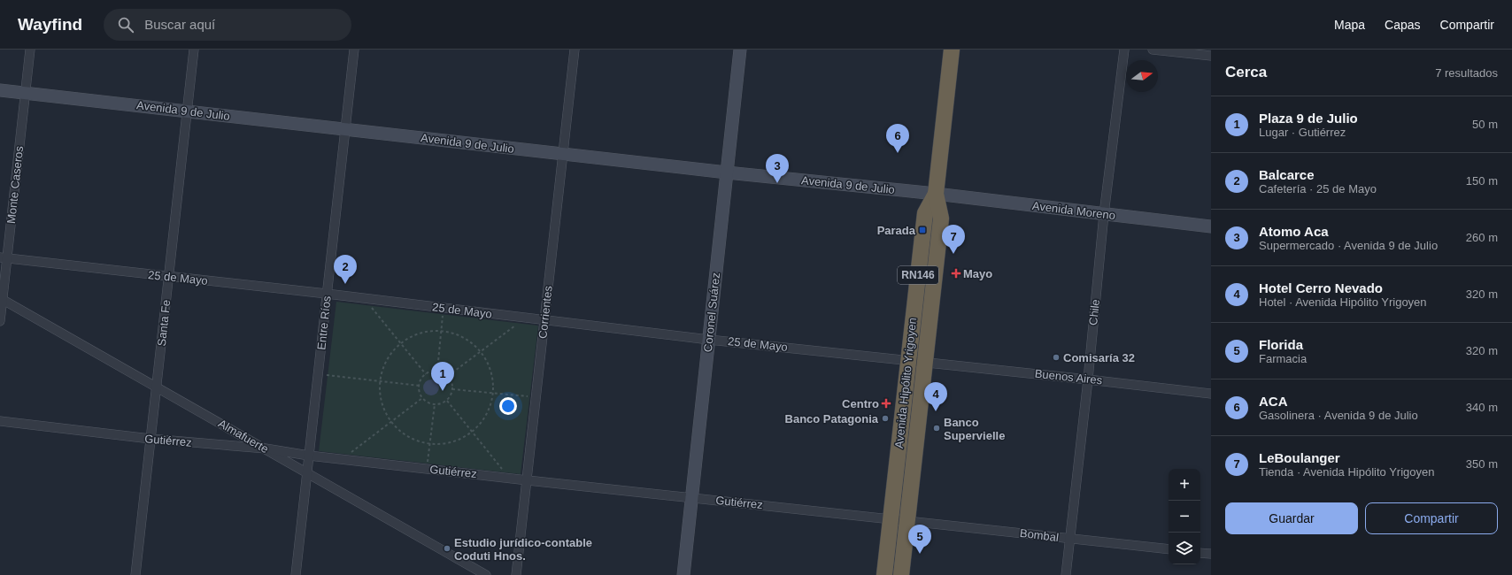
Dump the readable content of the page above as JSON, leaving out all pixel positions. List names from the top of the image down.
{
  "streets": {
    "highway": ["RN146", "Avenida Hipólito Yrigoyen"],
    "street": [
      "Avenida 9 de Julio",
      "Monte Caseros",
      "Avenida Moreno",
      "25 de Mayo",
      "Corrientes",
      "Coronel Suárez",
      "Chile",
      "Santa Fe",
      "Entre Ríos",
      "Buenos Aires",
      "Almafuerte",
      "Gutiérrez",
      "Bombal"
    ]
  },
  "crossings": [
    ["Avenida 9 de Julio", "Monte Caseros"],
    ["Avenida 9 de Julio", "Avenida Moreno"],
    ["Avenida 9 de Julio", "Corrientes"],
    ["Avenida 9 de Julio", "Coronel Suárez"],
    ["Avenida 9 de Julio", "Santa Fe"],
    ["Avenida 9 de Julio", "Entre Ríos"],
    ["Avenida 9 de Julio", "Avenida Hipólito Yrigoyen"],
    ["Monte Caseros", "25 de Mayo"],
    ["Monte Caseros", "Almafuerte"],
    ["Avenida Moreno", "Chile"],
    ["Avenida Moreno", "Avenida Hipólito Yrigoyen"],
    ["25 de Mayo", "Corrientes"],
    ["25 de Mayo", "Coronel Suárez"],
    ["25 de Mayo", "Santa Fe"],
    ["25 de Mayo", "Entre Ríos"],
    ["25 de Mayo", "Buenos Aires"],
    ["25 de Mayo", "Avenida Hipólito Yrigoyen"],
    ["Corrientes", "Gutiérrez"],
    ["Coronel Suárez", "Gutiérrez"],
    ["Chile", "Buenos Aires"],
    ["Chile", "Bombal"],
    ["Santa Fe", "Almafuerte"],
    ["Santa Fe", "Gutiérrez"],
    ["Entre Ríos", "Almafuerte"],
    ["Entre Ríos", "Gutiérrez"],
    ["Buenos Aires", "Avenida Hipólito Yrigoyen"],
    ["Avenida Hipólito Yrigoyen", "Gutiérrez"],
    ["Avenida Hipólito Yrigoyen", "Bombal"],
    ["Almafuerte", "Gutiérrez"],
    ["Gutiérrez", "Bombal"]
  ],
  "places": {
    "transit": ["Parada"],
    "health": ["Mayo", "Centro"],
    "other": [
      "Comisaría 32",
      "Banco Patagonia",
      "Banco Supervielle",
      "Estudio jurídico-contable Coduti Hnos."
    ]
  },
  "north": "right",
  "page": {
    "header": "Wayfind",
    "search": "Buscar aquí",
    "nav": ["Mapa", "Capas", "Compartir"],
    "heading": ["Cerca", "7 resultados"],
    "list": [
      {
        "mark": "1",
        "name": "Plaza 9 de Julio",
        "note": "Lugar · Gutiérrez",
        "value": "50 m"
      },
      {
        "mark": "2",
        "name": "Balcarce",
        "note": "Cafetería · 25 de Mayo",
        "value": "150 m"
      },
      {
        "mark": "3",
        "name": "Atomo Aca",
        "note": "Supermercado · Avenida 9 de Julio",
        "value": "260 m"
      },
      {
        "mark": "4",
        "name": "Hotel Cerro Nevado",
        "note": "Hotel · Avenida Hipólito Yrigoyen",
        "value": "320 m"
      },
      {
        "mark": "5",
        "name": "Florida",
        "note": "Farmacia",
        "value": "320 m"
      },
      {
        "mark": "6",
        "name": "ACA",
        "note": "Gasolinera · Avenida 9 de Julio",
        "value": "340 m"
      },
      {
        "mark": "7",
        "name": "LeBoulanger",
        "note": "Tienda · Avenida Hipólito Yrigoyen",
        "value": "350 m"
      }
    ],
    "pins": [
      "6",
      "3",
      "7",
      "2",
      "1",
      "4",
      "5"
    ],
    "map_buttons": ["+", "−"],
    "buttons": ["Guardar", "Compartir"]
  }
}
